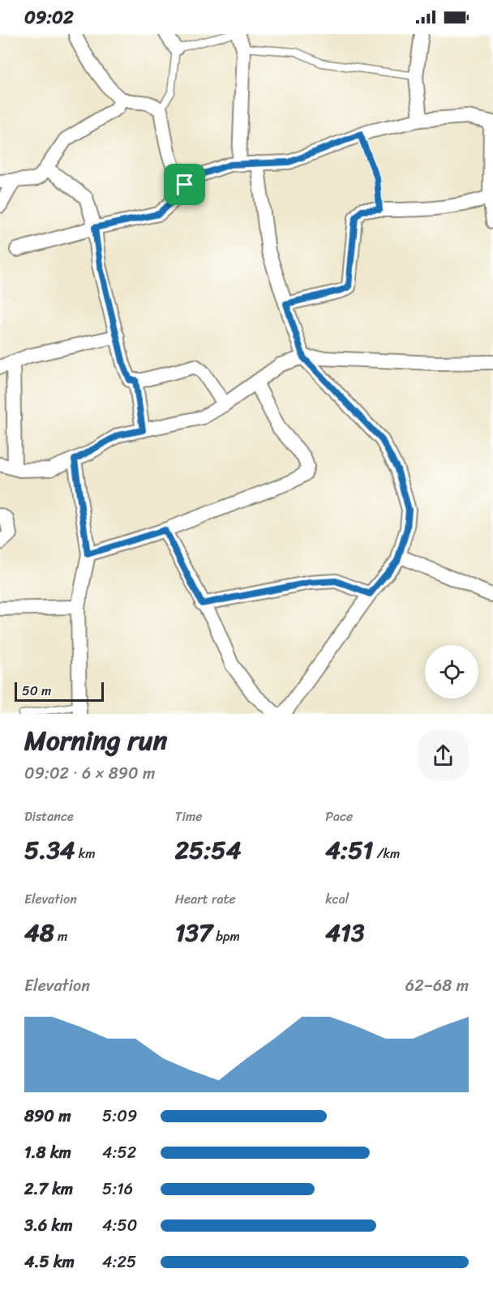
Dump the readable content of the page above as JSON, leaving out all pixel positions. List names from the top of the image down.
{
  "scale_bar": "50 m",
  "page": {
    "status": "09:02",
    "scale": "50 m",
    "heading": ["Morning run", "09:02 · 6 × 890 m"],
    "stats": [
      ["Distance", "5.34 km"],
      ["Time", "25:54"],
      ["Pace", "4:51 /km"],
      ["Elevation", "48 m"],
      ["Heart rate", "137 bpm"],
      ["kcal", "413"]
    ],
    "chart": ["Elevation", "62–68 m"],
    "list": [
      {
        "name": "890 m",
        "note": "5:09"
      },
      {
        "name": "1.8 km",
        "note": "4:52"
      },
      {
        "name": "2.7 km",
        "note": "5:16"
      },
      {
        "name": "3.6 km",
        "note": "4:50"
      },
      {
        "name": "4.5 km",
        "note": "4:25"
      }
    ]
  }
}
